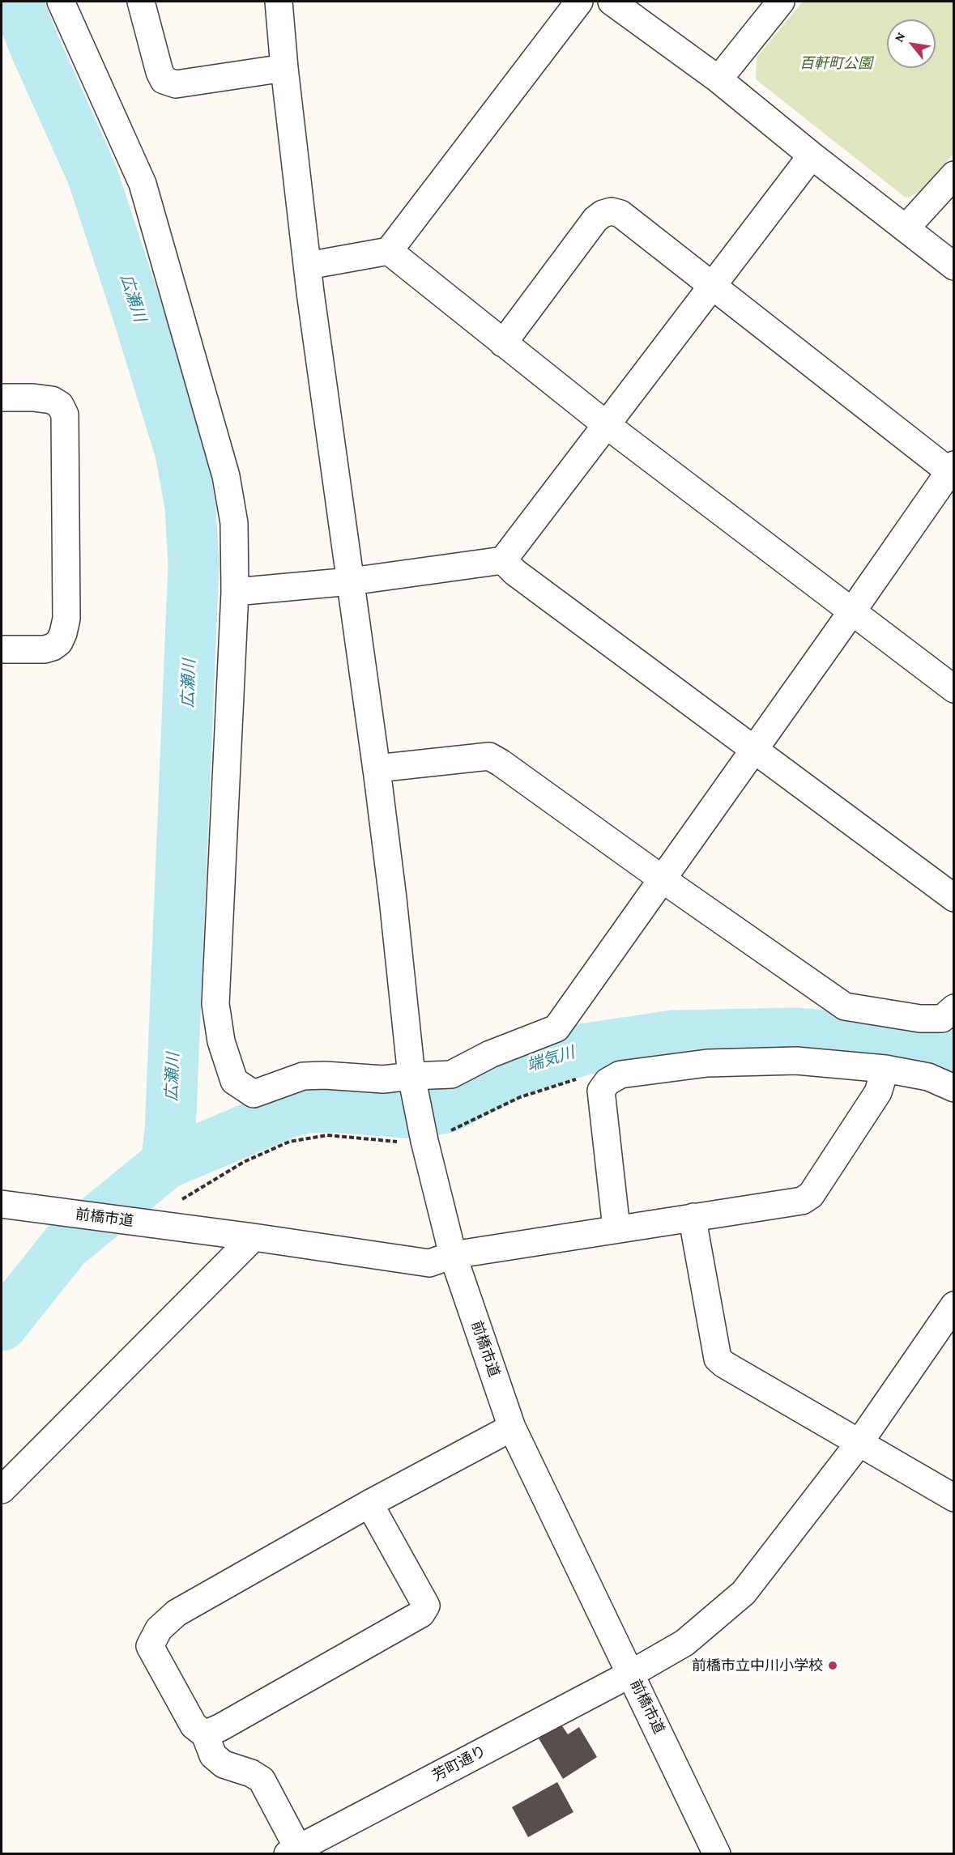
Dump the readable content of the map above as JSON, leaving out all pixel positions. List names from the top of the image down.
{
  "streets": {
    "street": ["前橋市道", "芳町通り"]
  },
  "crossings": [
    ["前橋市道", "芳町通り"]
  ],
  "water": ["広瀬川", "端気川"],
  "parks": ["百軒町公園"],
  "places": ["前橋市立中川小学校"],
  "north": "top left"
}
